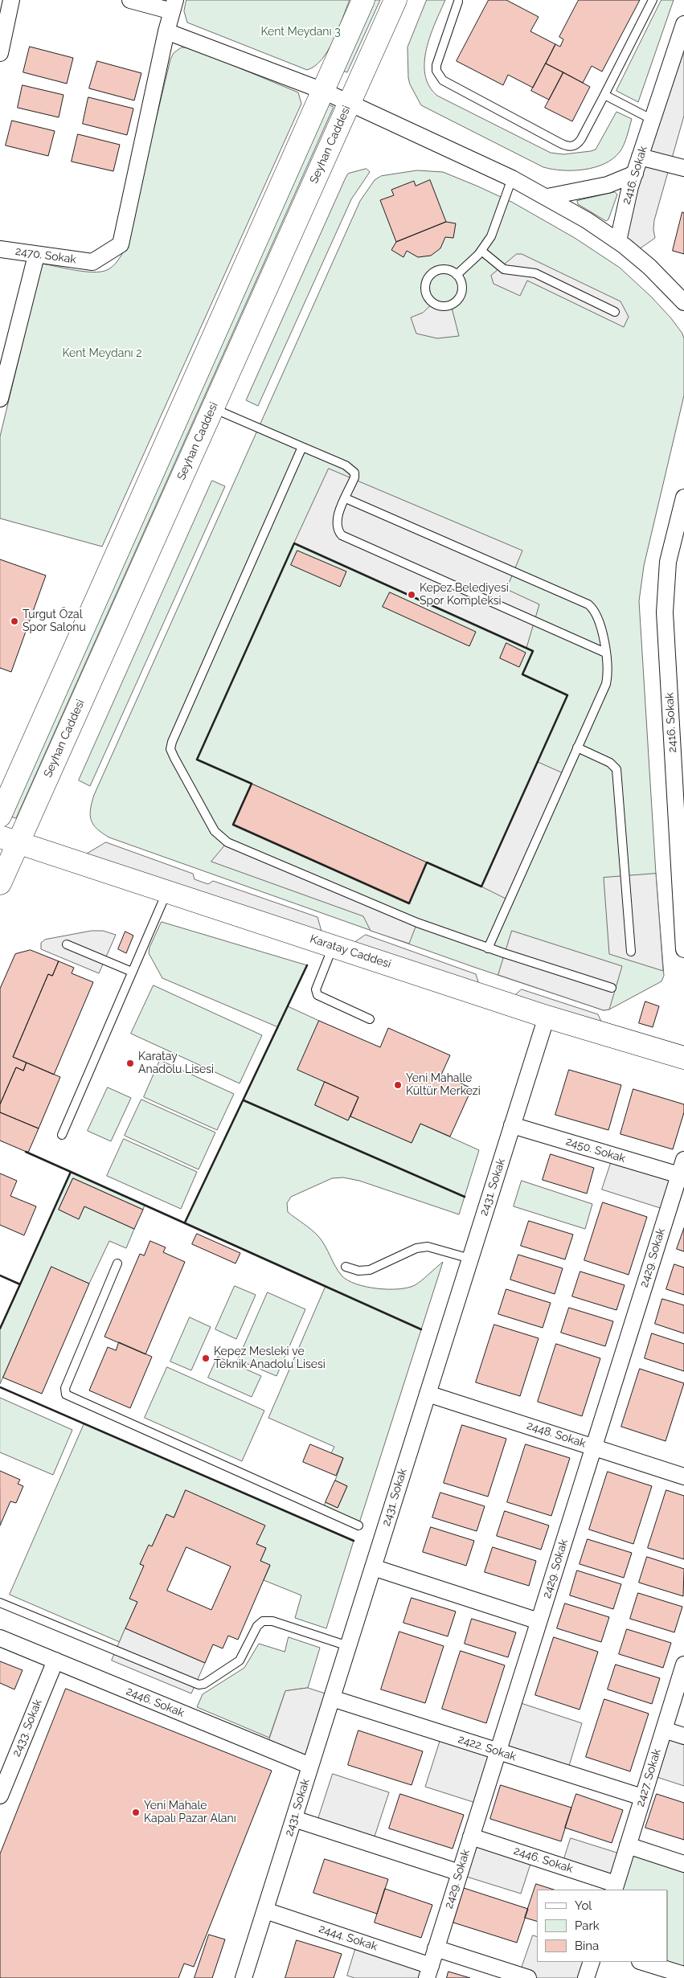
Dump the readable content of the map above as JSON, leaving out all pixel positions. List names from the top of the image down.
{
  "streets": {
    "street": [
      "Seyhan Caddesi",
      "2416. Sokak",
      "2470. Sokak",
      "Karatay Caddesi",
      "2450. Sokak",
      "2431. Sokak",
      "2429. Sokak",
      "2448. Sokak",
      "2446. Sokak",
      "2433. Sokak",
      "2422. Sokak",
      "2427. Sokak",
      "2444. Sokak"
    ]
  },
  "crossings": [
    ["Seyhan Caddesi", "Karatay Caddesi"],
    ["Karatay Caddesi", "2431. Sokak"],
    ["2450. Sokak", "2431. Sokak"],
    ["2450. Sokak", "2429. Sokak"],
    ["2431. Sokak", "2448. Sokak"],
    ["2431. Sokak", "2446. Sokak"],
    ["2431. Sokak", "2422. Sokak"],
    ["2431. Sokak", "2444. Sokak"],
    ["2429. Sokak", "2448. Sokak"],
    ["2429. Sokak", "2446. Sokak"],
    ["2429. Sokak", "2422. Sokak"],
    ["2429. Sokak", "2444. Sokak"],
    ["2446. Sokak", "2433. Sokak"],
    ["2446. Sokak", "2427. Sokak"],
    ["2422. Sokak", "2427. Sokak"]
  ],
  "parks": ["Kent Meydanı 3", "Kent Meydanı 2"],
  "places": [
    "Kepez Belediyesi Spor Kompleksi",
    "Turgut Özal Spor Salonu",
    "Karatay Anadolu Lisesi",
    "Yeni Mahalle Kültür Merkezi",
    "Kepez Mesleki ve Teknik Anadolu Lisesi",
    "Yeni Mahale Kapalı Pazar Alanı"
  ],
  "legend": ["Yol", "Park", "Bina"]
}
